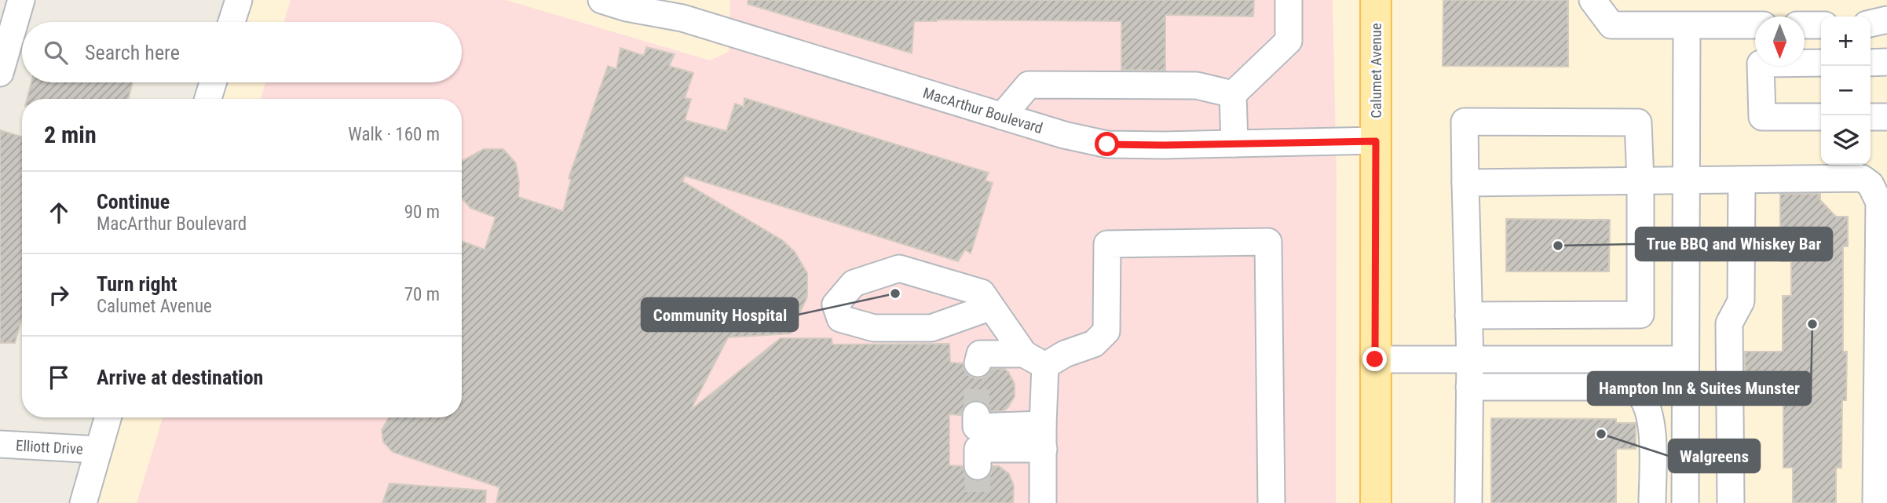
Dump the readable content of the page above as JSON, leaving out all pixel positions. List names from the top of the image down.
{
  "streets": {
    "main road": ["Calumet Avenue"],
    "street": ["MacArthur Boulevard", "Elliott Drive"]
  },
  "crossings": [
    ["Calumet Avenue", "MacArthur Boulevard"]
  ],
  "places": [
    "True BBQ and Whiskey Bar",
    "Community Hospital",
    "Hampton Inn & Suites Munster",
    "Walgreens"
  ],
  "north": "bottom",
  "page": {
    "map_buttons": ["+", "−"],
    "search": "Search here",
    "heading": ["2 min", "Walk · 160 m"],
    "list": [
      ["Continue", "MacArthur Boulevard", "90 m"],
      ["Turn right", "Calumet Avenue", "70 m"],
      "Arrive at destination"
    ]
  }
}
